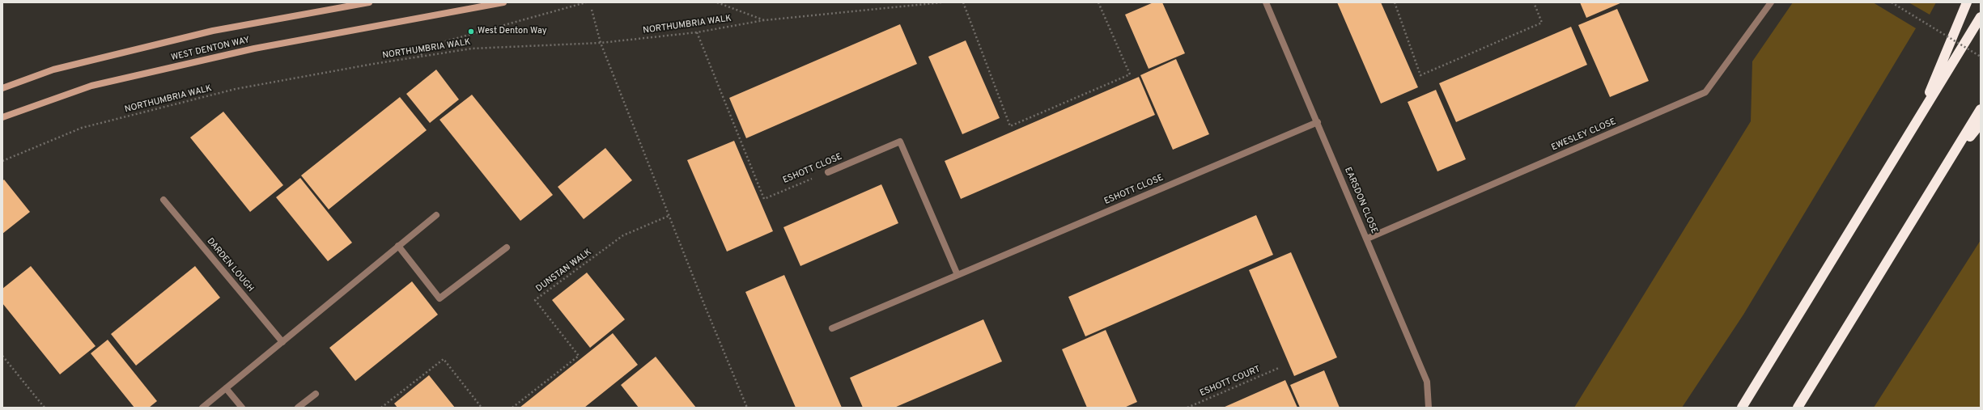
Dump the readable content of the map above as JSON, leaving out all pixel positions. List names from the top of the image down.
{
  "streets": {
    "street": [
      "WEST DENTON WAY",
      "EWESLEY CLOSE",
      "ESHOTT CLOSE",
      "EARSDON CLOSE",
      "DARDEN LOUGH"
    ],
    "path": ["NORTHUMBRIA WALK", "DUNSTAN WALK", "ESHOTT COURT"]
  },
  "crossings": [
    ["NORTHUMBRIA WALK", "ESHOTT CLOSE"],
    ["EWESLEY CLOSE", "EARSDON CLOSE"],
    ["ESHOTT CLOSE", "EARSDON CLOSE"]
  ],
  "places": ["West Denton Way"]
}
